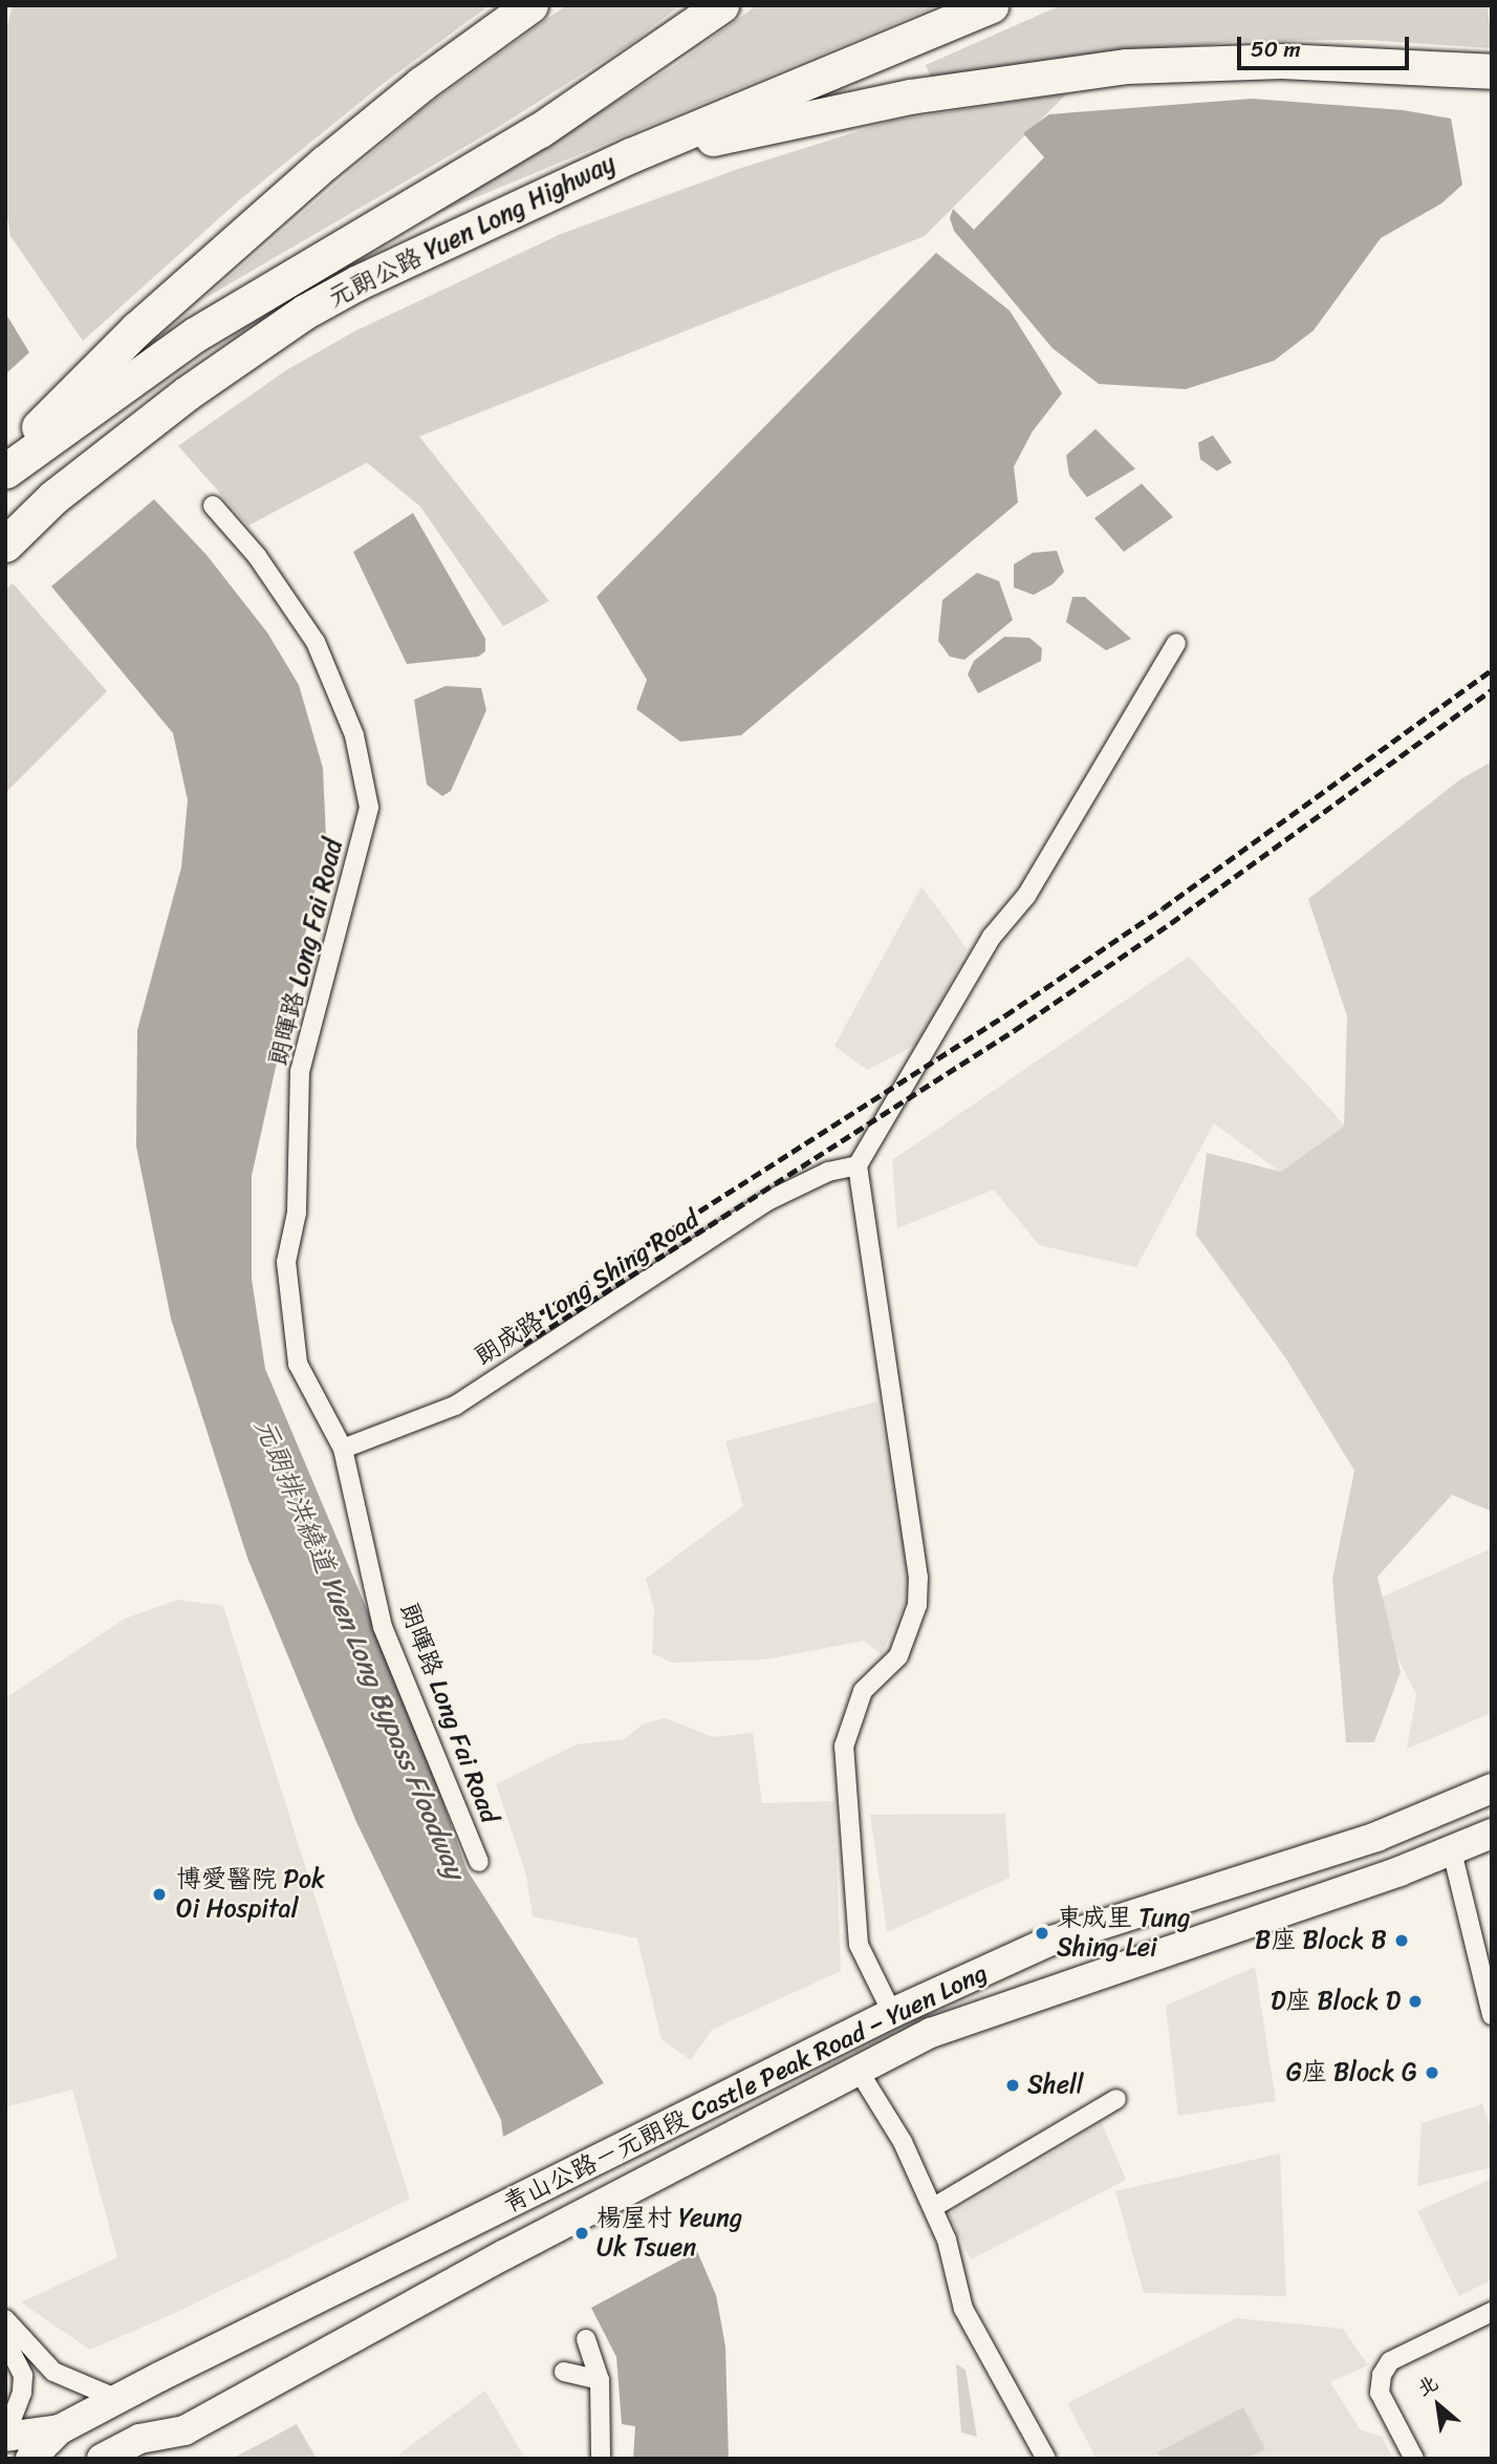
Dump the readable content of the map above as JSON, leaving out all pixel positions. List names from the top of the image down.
{
  "streets": {
    "highway": ["元朗公路 Yuen Long Highway"],
    "main road": ["青山公路－元朗段 Castle Peak Road – Yuen Long"],
    "street": ["朗暉路 Long Fai Road", "朗成路 Long Shing Road"]
  },
  "crossings": [
    ["朗暉路 Long Fai Road", "朗成路 Long Shing Road"]
  ],
  "water": ["元朗排洪繞道 Yuen Long Bypass Floodway"],
  "places": [
    "博愛醫院 Pok Oi Hospital",
    "東成里 Tung Shing Lei",
    "B座 Block B",
    "D座 Block D",
    "G座 Block G",
    "Shell",
    "楊屋村 Yeung Uk Tsuen"
  ],
  "scale_bar": "50 m",
  "north": "top left"
}
